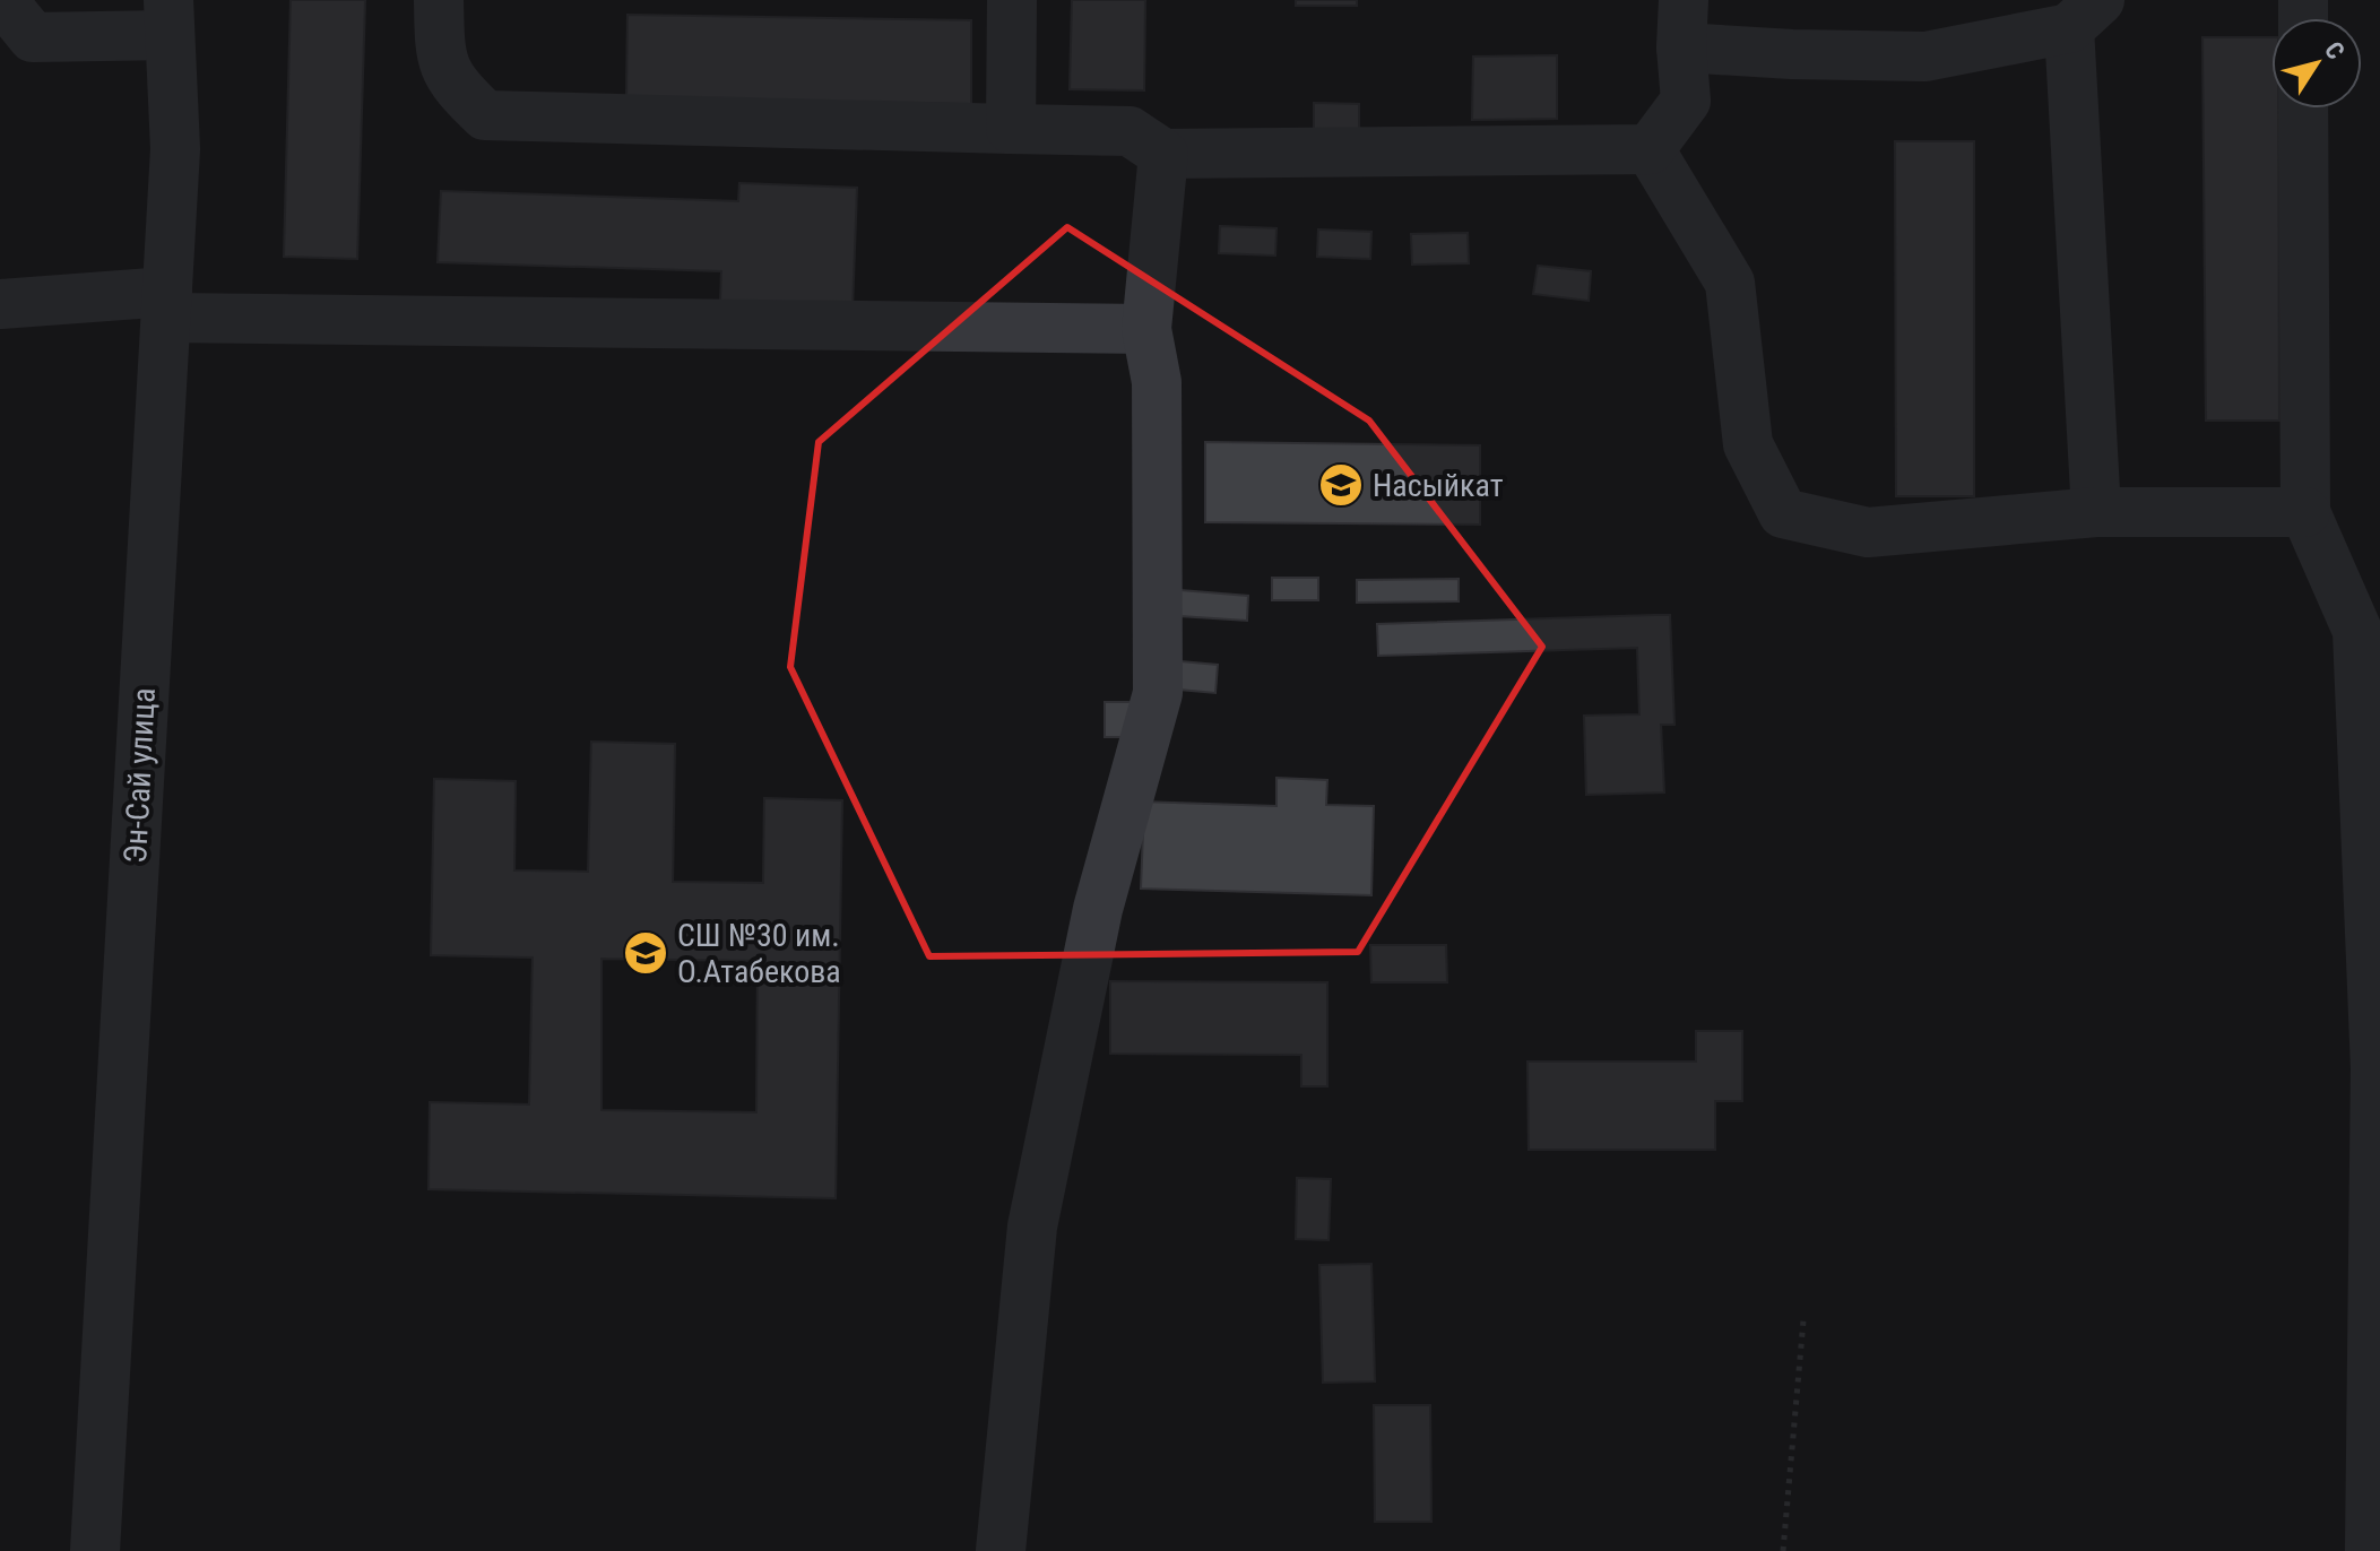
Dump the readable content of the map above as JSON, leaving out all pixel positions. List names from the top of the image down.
{
  "streets": {
    "street": ["Эн-Сай улица"]
  },
  "places": {
    "school or university": ["Насыйкат", "СШ №30 им. О.Атабекова"]
  },
  "north": "top right"
}
